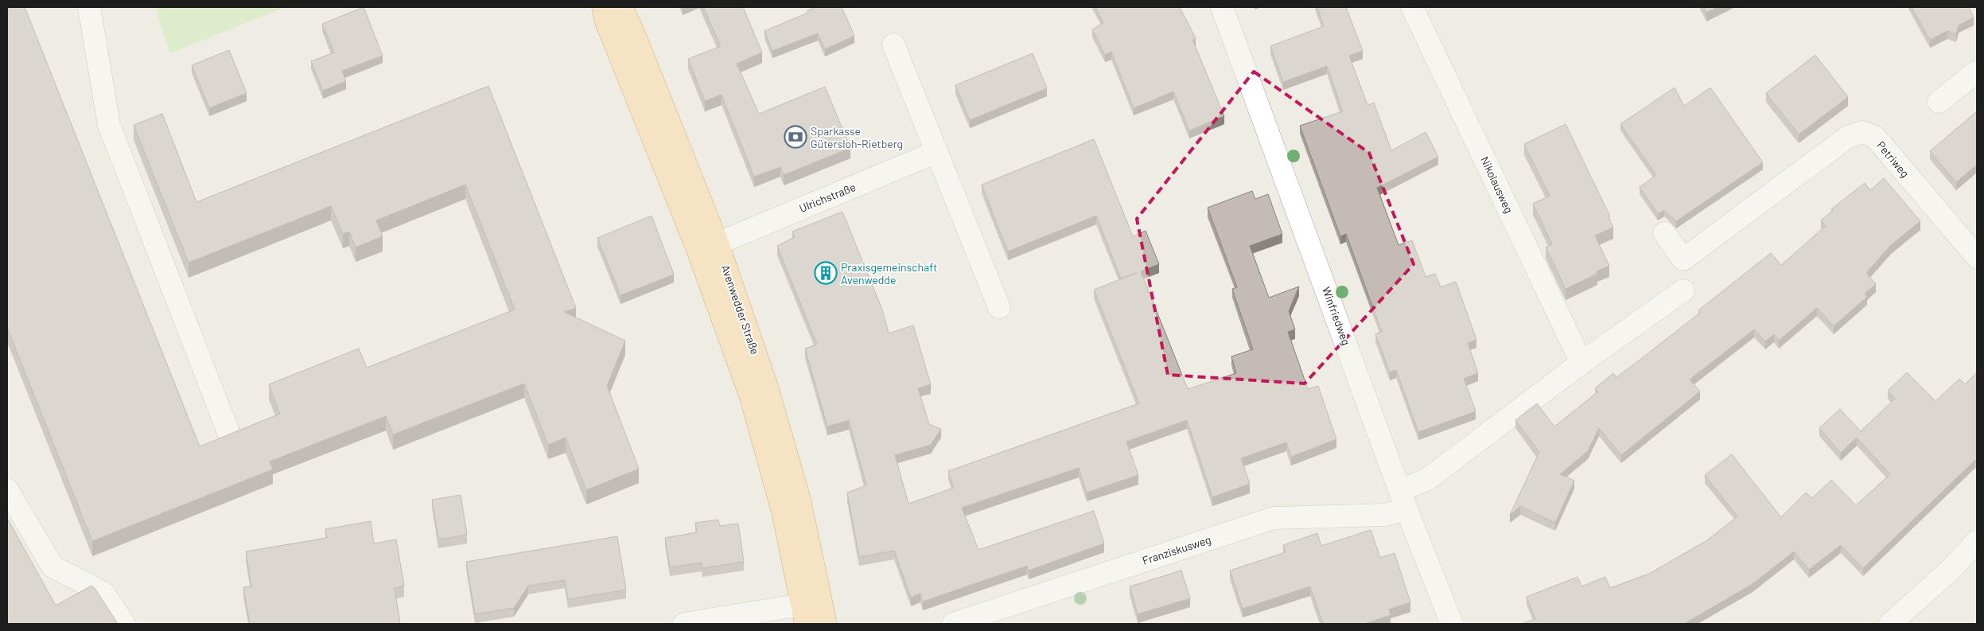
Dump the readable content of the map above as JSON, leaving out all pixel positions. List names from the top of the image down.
{
  "streets": {
    "main road": ["Avenwedder Straße"],
    "street": [
      "Petriweg",
      "Nikolausweg",
      "Ulrichstraße",
      "Winfriedweg",
      "Franziskusweg"
    ]
  },
  "crossings": [
    ["Ulrichstraße", "Avenwedder Straße"],
    ["Winfriedweg", "Franziskusweg"]
  ],
  "places": {
    "bank": ["Sparkasse Gütersloh-Rietberg"],
    "building": ["Praxisgemeinschaft Avenwedde"]
  }
}
